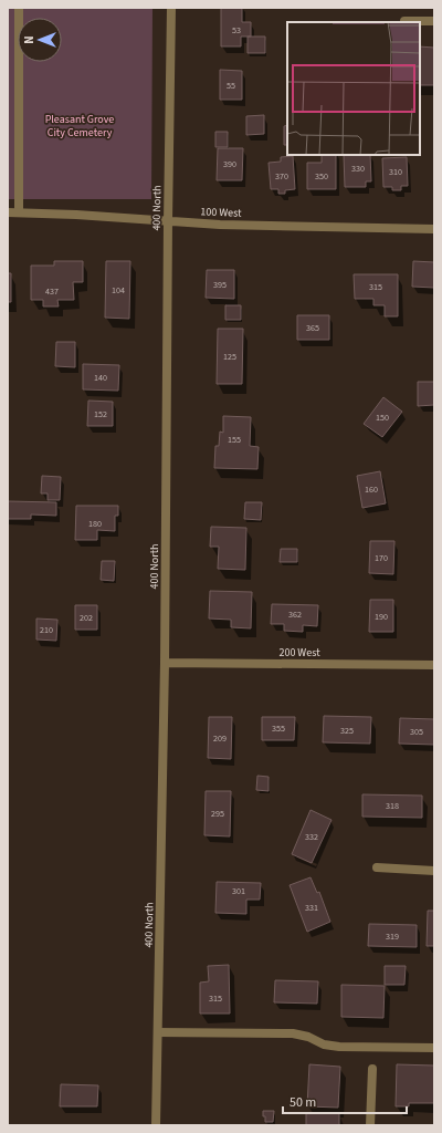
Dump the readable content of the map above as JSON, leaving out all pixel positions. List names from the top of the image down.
{
  "streets": {
    "street": ["400 North", "100 West", "200 West"]
  },
  "crossings": [
    ["400 North", "100 West"],
    ["400 North", "200 West"]
  ],
  "parks": ["Pleasant Grove City Cemetery"],
  "house_numbers": [
    "53",
    "55",
    "390",
    "330",
    "310",
    "370",
    "350",
    "395",
    "315",
    "104",
    "437",
    "365",
    "125",
    "140",
    "152",
    "150",
    "155",
    "160",
    "180",
    "170",
    "362",
    "190",
    "202",
    "210",
    "355",
    "325",
    "305",
    "209",
    "318",
    "295",
    "332",
    "301",
    "331",
    "319",
    "315"
  ],
  "scale_bar": "50 m",
  "north": "left"
}
